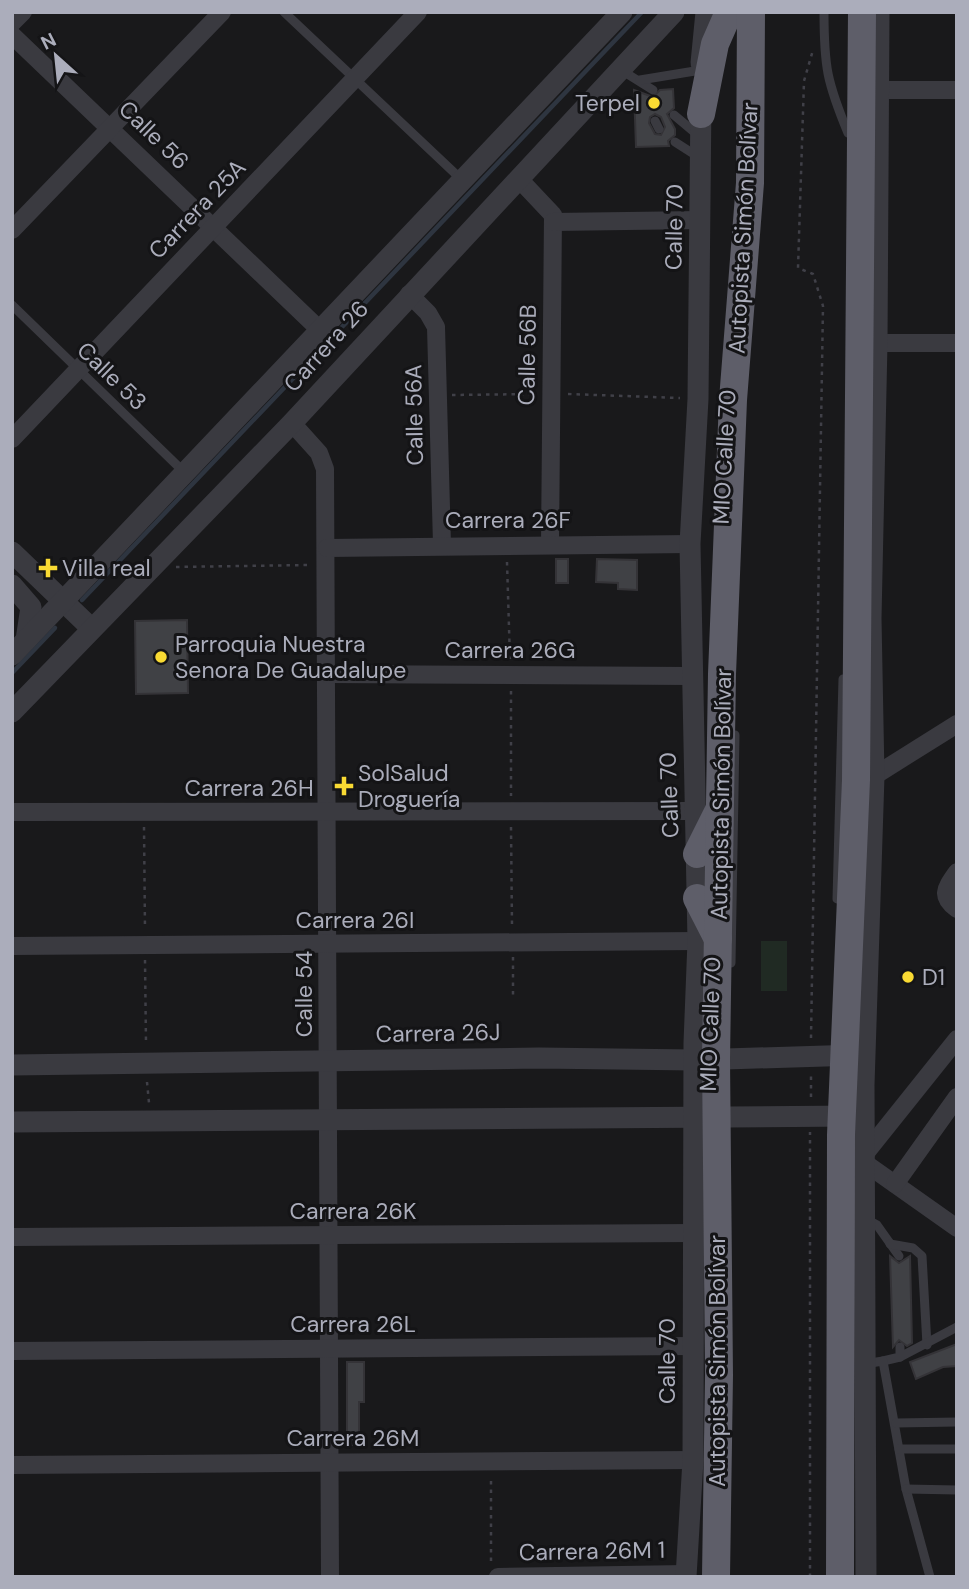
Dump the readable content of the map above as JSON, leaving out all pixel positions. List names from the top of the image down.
{
  "streets": {
    "highway": ["Autopista Simón Bolívar"],
    "street": [
      "Calle 56",
      "Carrera 25A",
      "Calle 70",
      "Carrera 26",
      "Calle 56B",
      "Calle 56A",
      "Carrera 26F",
      "Carrera 26G",
      "Carrera 26H",
      "Carrera 26I",
      "Calle 54",
      "Carrera 26J",
      "Carrera 26K",
      "Carrera 26L",
      "Carrera 26M",
      "Carrera 26M 1"
    ],
    "lane": ["Calle 53", "MIO Calle 70"]
  },
  "crossings": [
    ["Calle 56", "Carrera 25A"],
    ["Calle 56", "Carrera 26"],
    ["Carrera 25A", "Calle 53"],
    ["Calle 70", "Autopista Simón Bolívar"],
    ["Calle 70", "MIO Calle 70"],
    ["Calle 70", "Carrera 26F"],
    ["Calle 70", "Carrera 26G"],
    ["Calle 70", "Carrera 26H"],
    ["Calle 70", "Carrera 26K"],
    ["Calle 70", "Carrera 26L"],
    ["Calle 70", "Carrera 26M"],
    ["Calle 70", "Carrera 26M 1"],
    ["Autopista Simón Bolívar", "MIO Calle 70"],
    ["Autopista Simón Bolívar", "Carrera 26H"],
    ["Autopista Simón Bolívar", "Carrera 26I"],
    ["Autopista Simón Bolívar", "Carrera 26J"],
    ["Carrera 26", "Calle 53"],
    ["Carrera 26", "Calle 56A"],
    ["Carrera 26", "Calle 54"],
    ["Calle 56B", "Carrera 26F"],
    ["Calle 56A", "Carrera 26F"],
    ["MIO Calle 70", "Carrera 26J"],
    ["Carrera 26F", "Calle 54"],
    ["Carrera 26G", "Calle 54"],
    ["Carrera 26H", "Calle 54"],
    ["Carrera 26I", "Calle 54"],
    ["Calle 54", "Carrera 26J"],
    ["Calle 54", "Carrera 26K"],
    ["Calle 54", "Carrera 26L"],
    ["Calle 54", "Carrera 26M"]
  ],
  "places": {
    "other": ["Terpel", "Parroquia Nuestra Senora De Guadalupe", "D1"],
    "health": ["Villa real", "SolSalud Droguería"]
  },
  "north": "top left"
}
